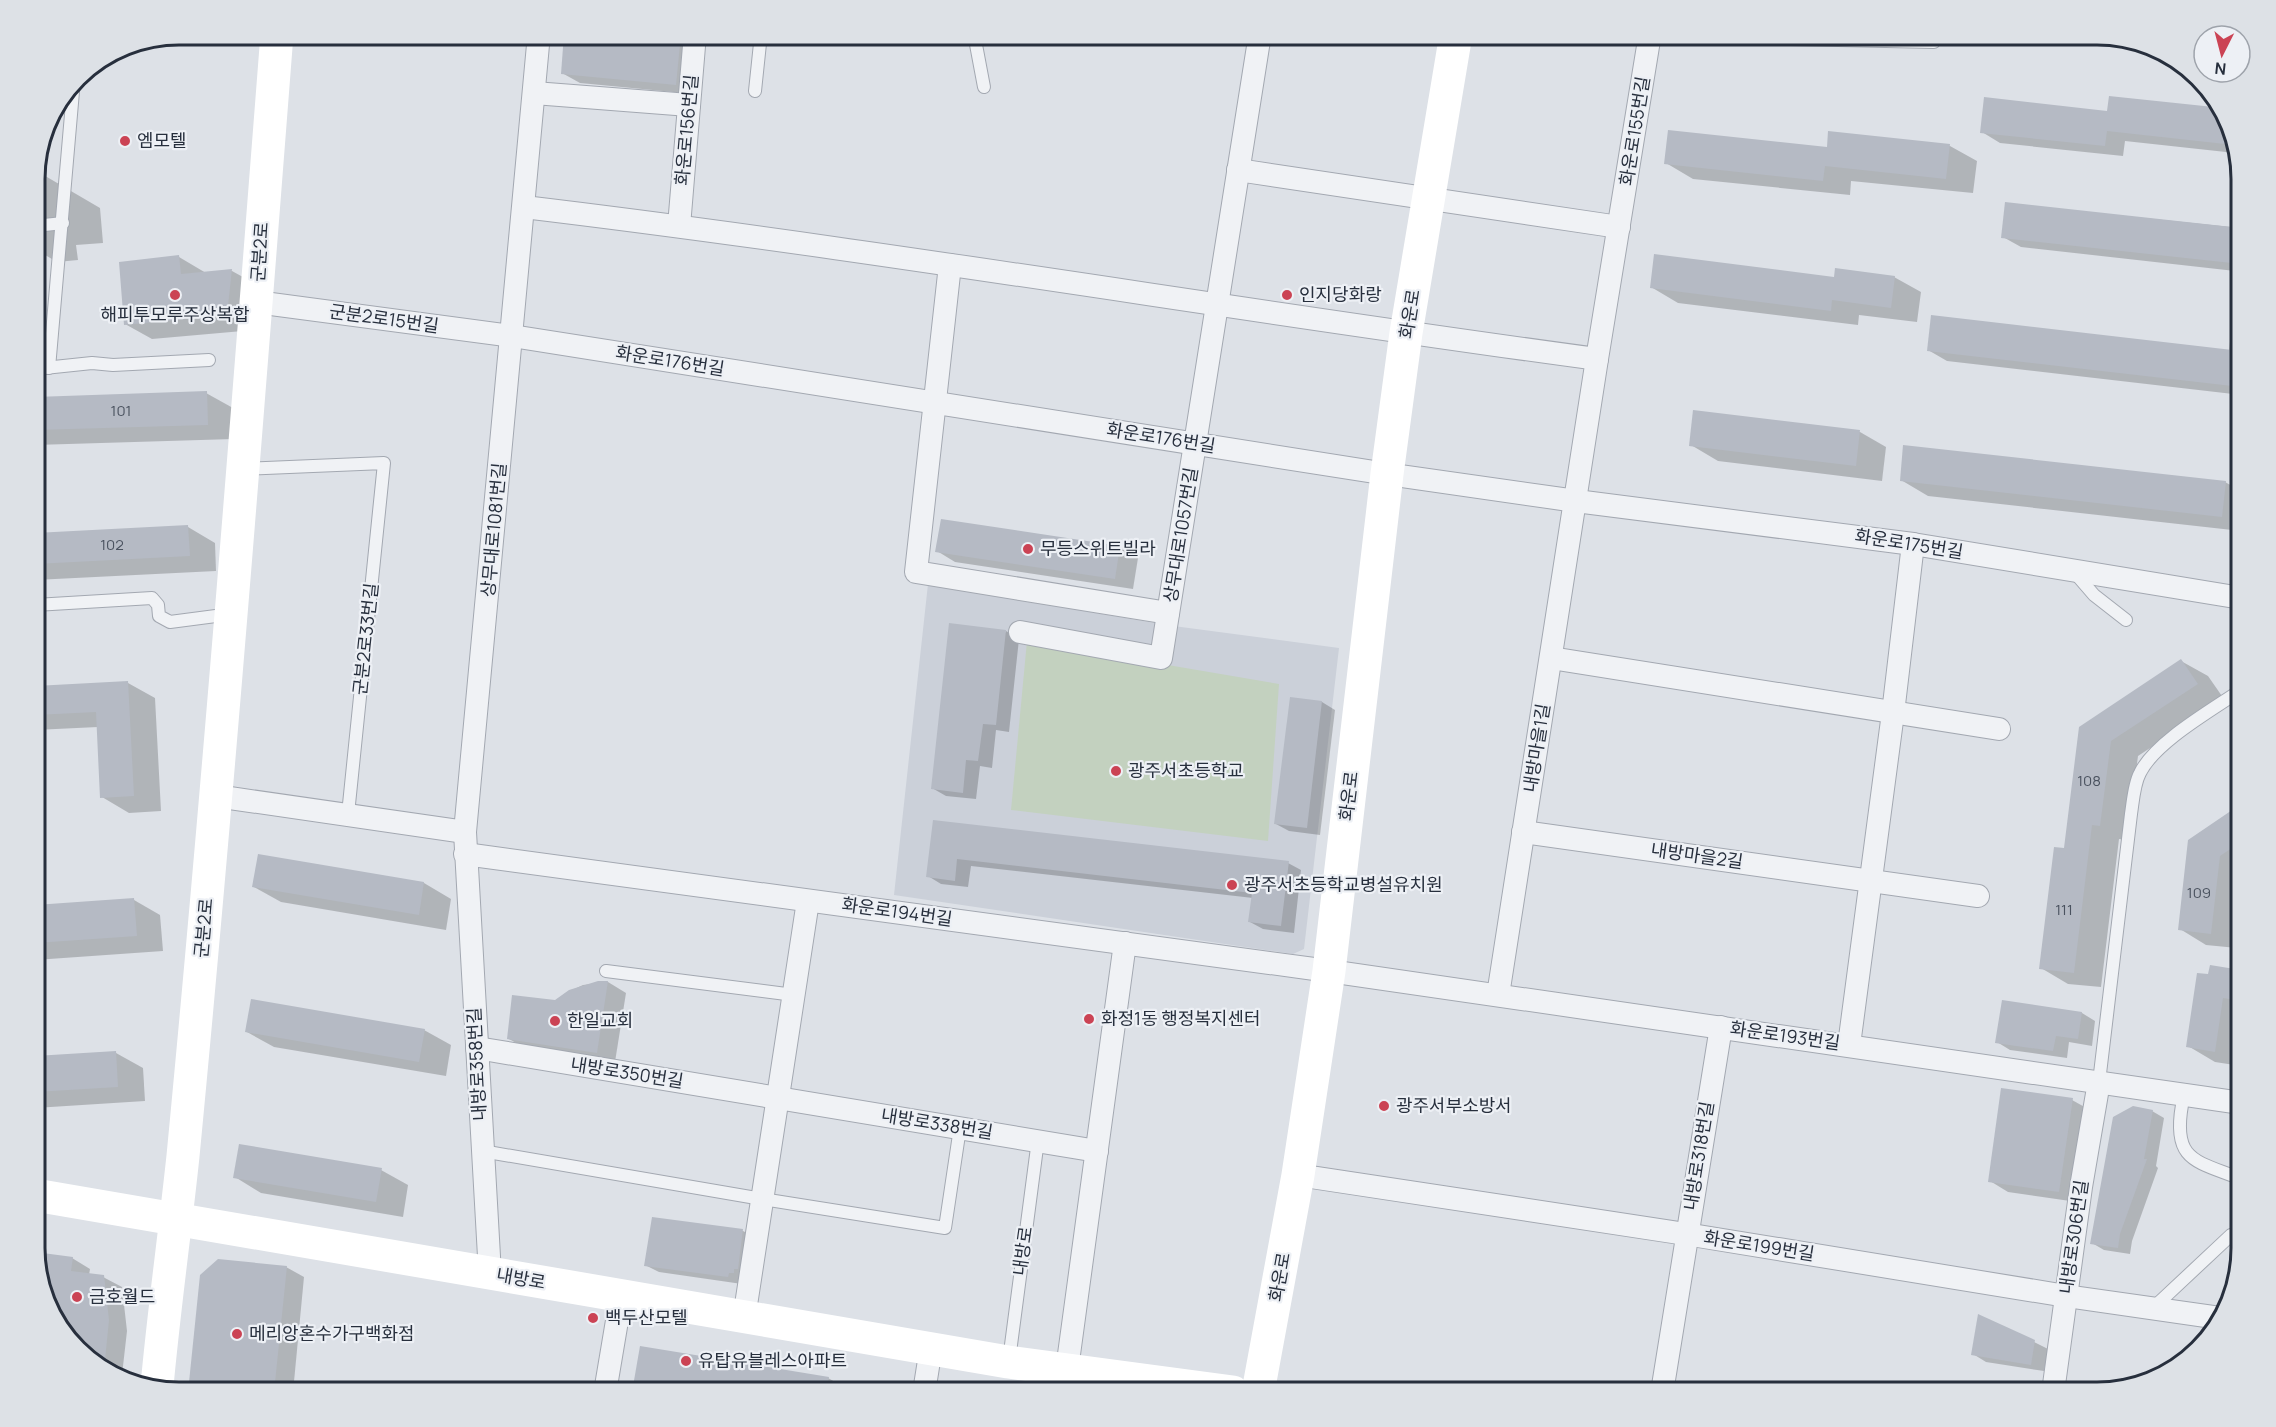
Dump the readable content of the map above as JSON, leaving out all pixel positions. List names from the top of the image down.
{
  "streets": {
    "street": [
      "화운로156번길",
      "화운로155번길",
      "군분2로",
      "화운로",
      "군분2로15번길",
      "화운로176번길",
      "상무대로1081번길",
      "상무대로1057번길",
      "화운로175번길",
      "내방마을1길",
      "내방마을2길",
      "화운로194번길",
      "화운로193번길",
      "내방로358번길",
      "내방로350번길",
      "내방로338번길",
      "내방로318번길",
      "내방로306번길",
      "화운로199번길",
      "내방로"
    ],
    "lane": ["군분2로33번길"]
  },
  "crossings": [
    ["군분2로", "군분2로15번길"],
    ["군분2로", "군분2로33번길"],
    ["군분2로", "내방로"],
    ["화운로", "화운로176번길"],
    ["화운로", "화운로175번길"],
    ["화운로", "화운로194번길"],
    ["화운로", "화운로193번길"],
    ["화운로", "화운로199번길"],
    ["군분2로15번길", "화운로176번길"],
    ["군분2로15번길", "상무대로1081번길"],
    ["화운로176번길", "상무대로1081번길"],
    ["화운로176번길", "상무대로1057번길"],
    ["화운로176번길", "화운로175번길"],
    ["상무대로1081번길", "화운로194번길"],
    ["상무대로1081번길", "내방로358번길"],
    ["화운로175번길", "내방마을1길"],
    ["내방마을1길", "내방마을2길"],
    ["내방마을1길", "화운로193번길"],
    ["화운로194번길", "화운로193번길"],
    ["화운로194번길", "내방로358번길"],
    ["화운로193번길", "내방로318번길"],
    ["화운로193번길", "내방로306번길"],
    ["내방로358번길", "내방로350번길"],
    ["내방로358번길", "내방로"],
    ["내방로350번길", "내방로338번길"],
    ["내방로338번길", "내방로"],
    ["내방로318번길", "화운로199번길"],
    ["내방로306번길", "화운로199번길"]
  ],
  "places": [
    "엠모텔",
    "해피투모루주상복합",
    "인지당화랑",
    "무등스위트빌라",
    "광주서초등학교",
    "광주서초등학교병설유치원",
    "화정1동 행정복지센터",
    "한일교회",
    "광주서부소방서",
    "금호월드",
    "백두산모텔",
    "메리앙혼수가구백화점",
    "유탑유블레스아파트"
  ],
  "house_numbers": [
    "101",
    "102",
    "108",
    "109",
    "111"
  ],
  "north": "bottom"
}
